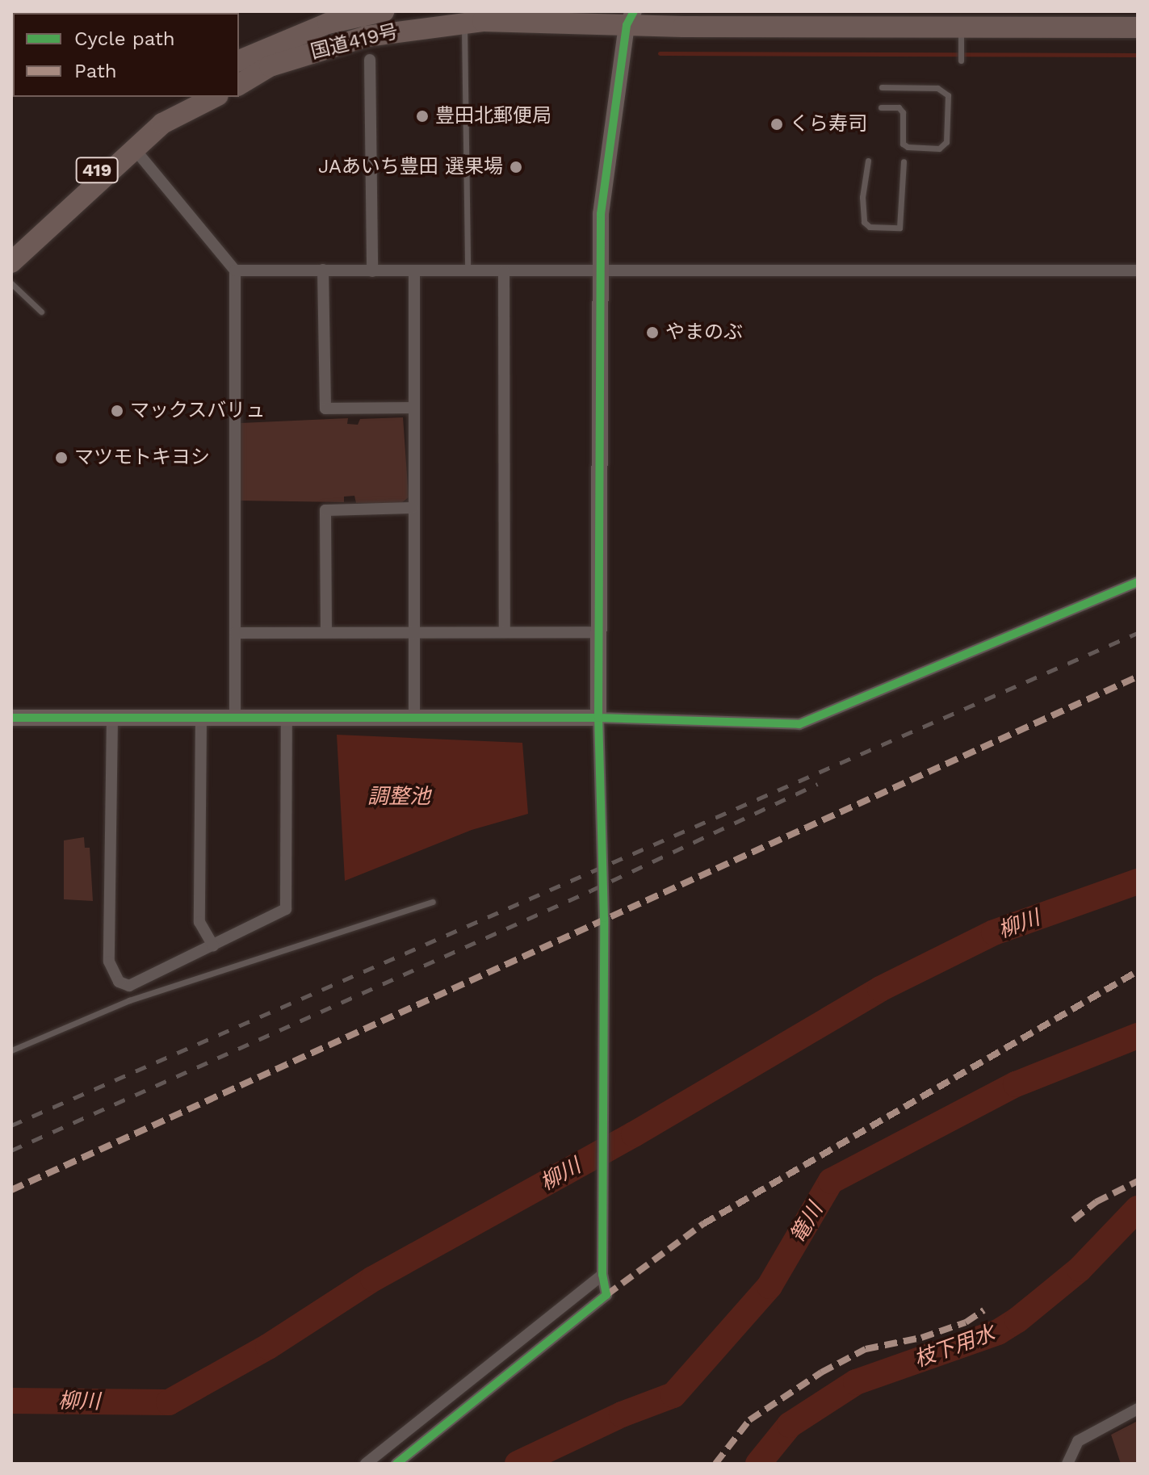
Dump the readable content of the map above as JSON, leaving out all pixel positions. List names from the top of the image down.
{
  "streets": {
    "highway": ["国道419号", "419"]
  },
  "water": [
    "調整池",
    "柳川",
    "篭川",
    "枝下用水"
  ],
  "places": [
    "豊田北郵便局",
    "くら寿司",
    "JAあいち豊田 選果場",
    "やまのぶ",
    "マックスバリュ",
    "マツモトキヨシ"
  ],
  "legend": ["Cycle path", "Path"]
}
